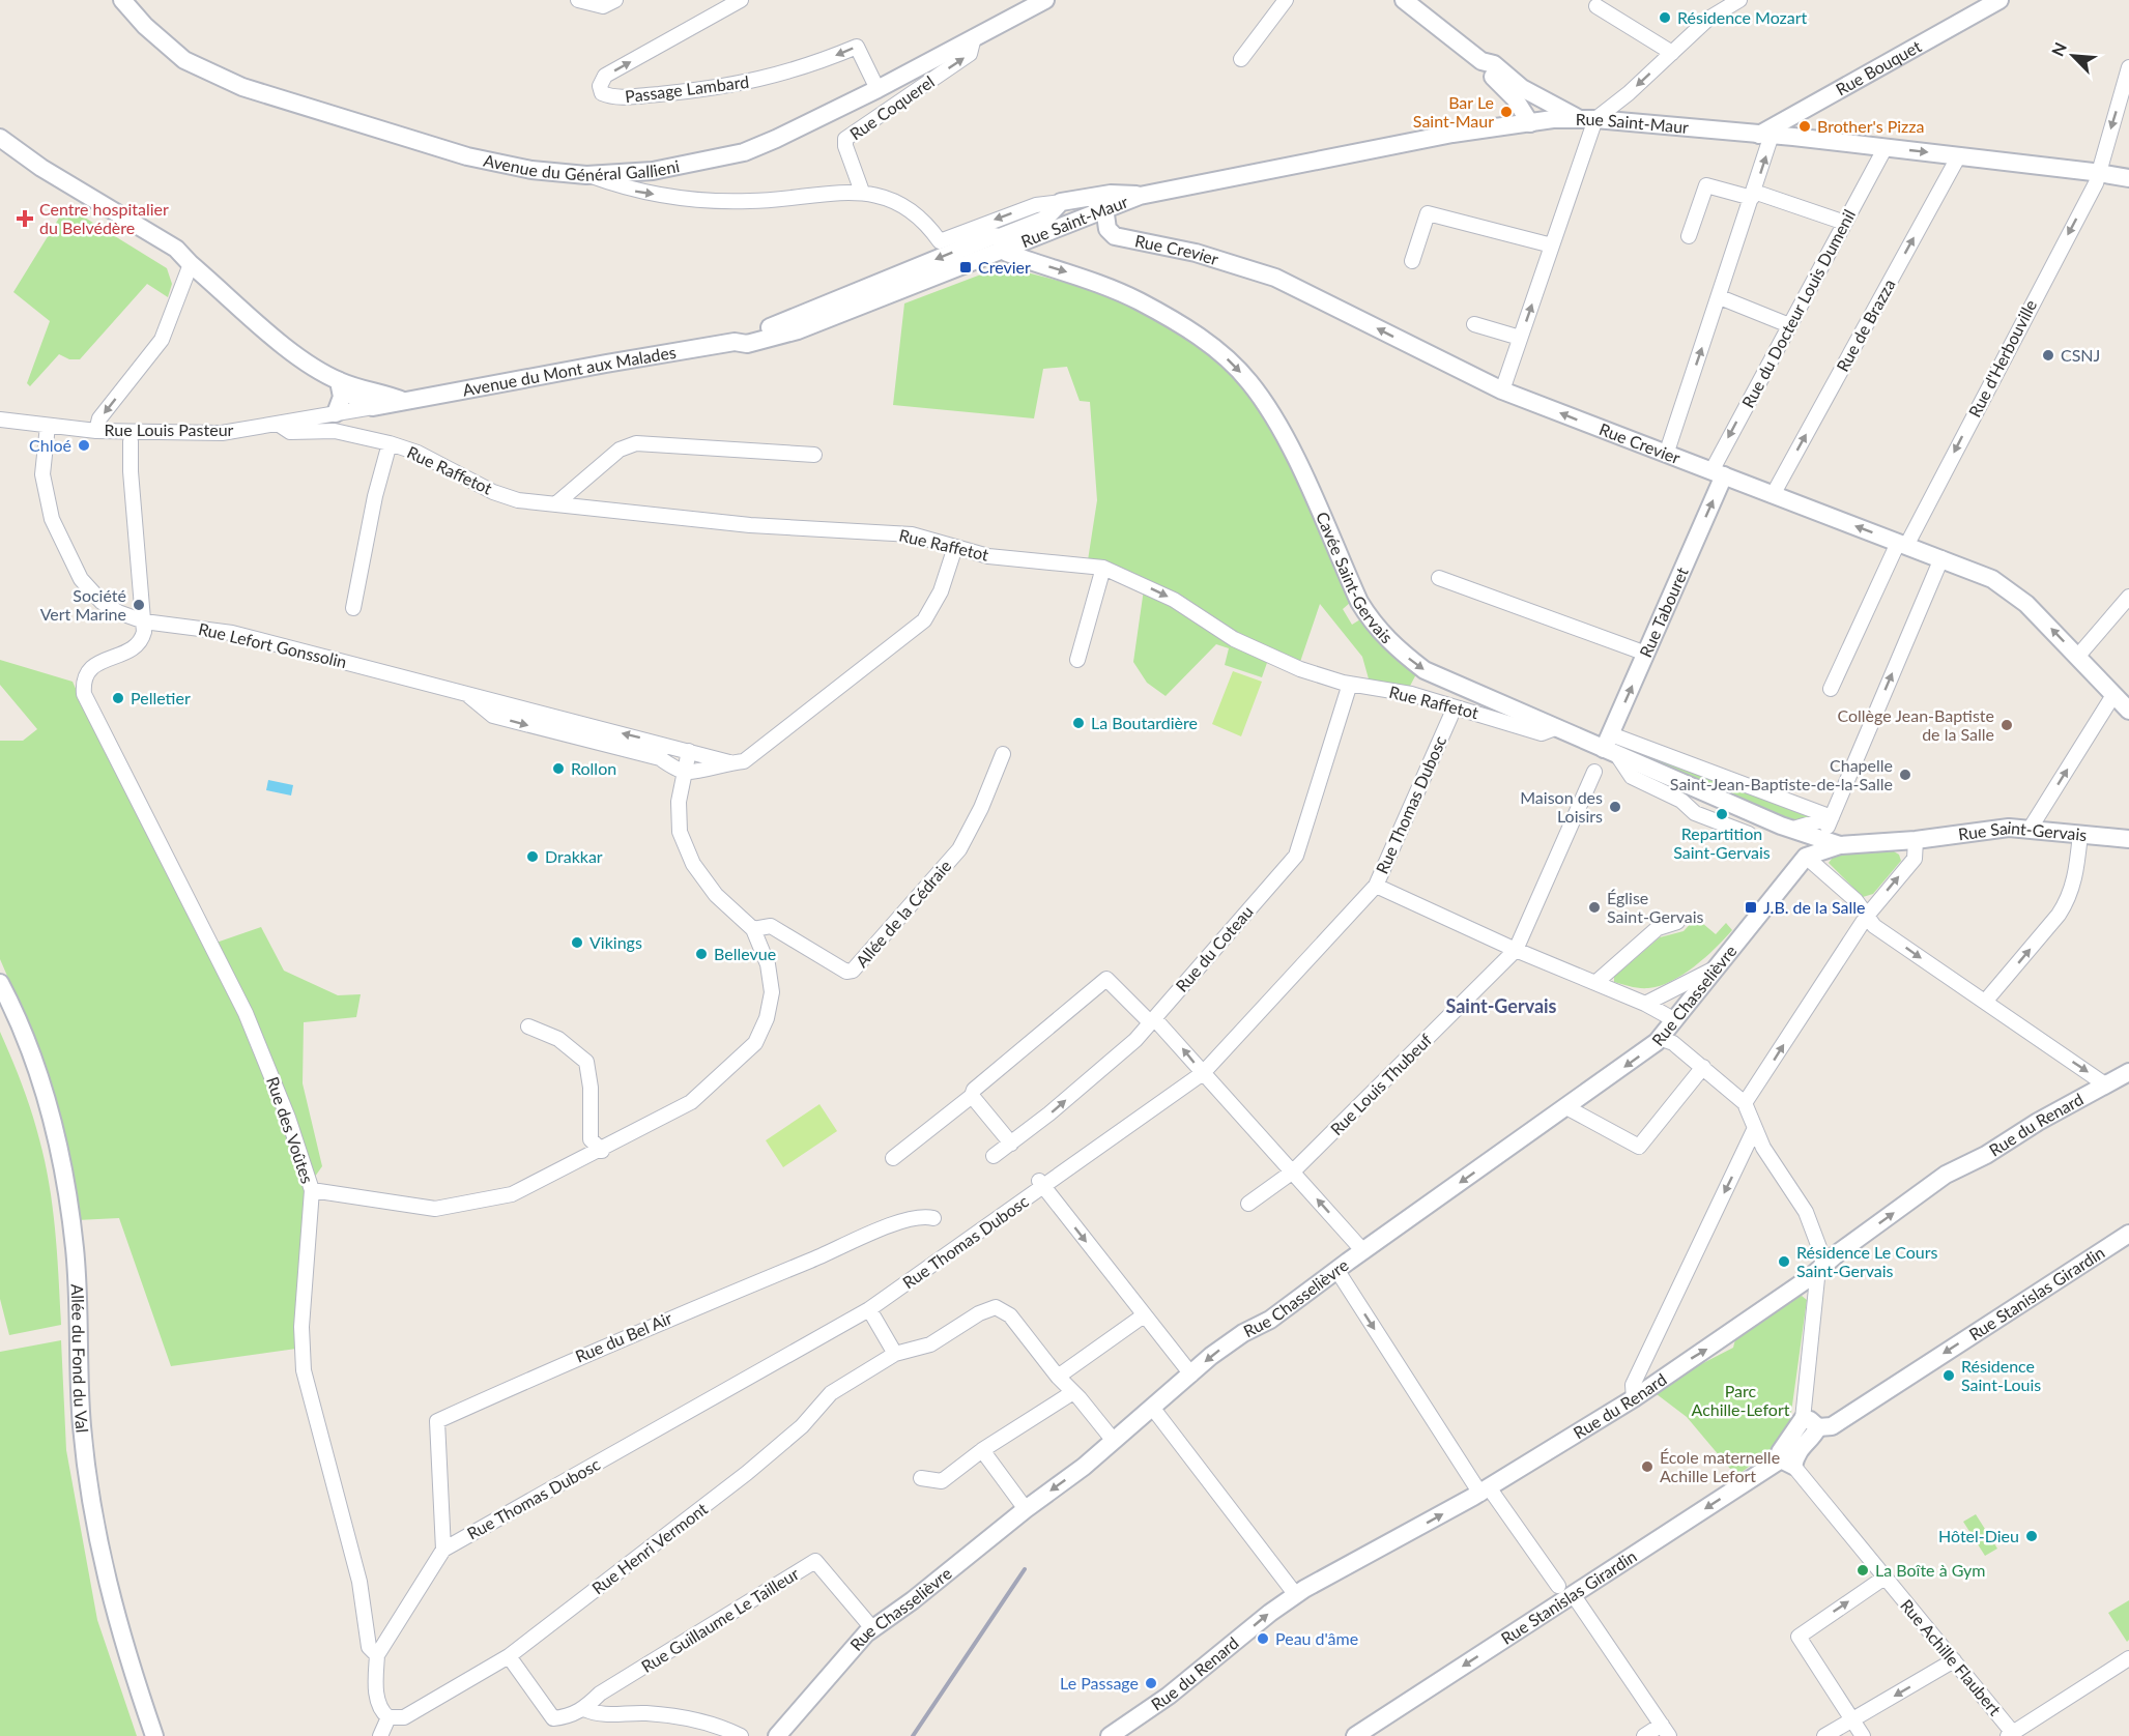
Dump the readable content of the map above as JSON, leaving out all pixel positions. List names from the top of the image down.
{
  "streets": {
    "street": [
      "Rue Bouquet",
      "Passage Lambard",
      "Rue Coquerel",
      "Rue Saint-Maur",
      "Avenue du Général Gallieni",
      "Rue Crevier",
      "Rue du Docteur Louis Dumenil",
      "Rue de Brazza",
      "Rue d'Herbouville",
      "Avenue du Mont aux Malades",
      "Rue Louis Pasteur",
      "Rue Raffetot",
      "Cavée Saint-Gervais",
      "Rue Tabouret",
      "Rue Lefort Gonssolin",
      "Rue Thomas Dubosc",
      "Rue Saint-Gervais",
      "Allée de la Cédraie",
      "Rue du Coteau",
      "Rue Chasselièvre",
      "Rue Louis Thubeuf",
      "Rue du Renard",
      "Rue des Voûtes",
      "Rue Stanislas Girardin",
      "Rue du Bel Air",
      "Allée du Fond du Val",
      "Rue Henri Vermont",
      "Rue Guillaume Le Tailleur",
      "Rue Achille Flaubert"
    ]
  },
  "crossings": [
    ["Rue Bouquet", "Rue Saint-Maur"],
    ["Passage Lambard", "Avenue du Général Gallieni"],
    ["Rue Coquerel", "Avenue du Général Gallieni"],
    ["Rue Saint-Maur", "Rue Crevier"],
    ["Rue Saint-Maur", "Rue du Docteur Louis Dumenil"],
    ["Rue Saint-Maur", "Rue de Brazza"],
    ["Rue Saint-Maur", "Rue d'Herbouville"],
    ["Rue Saint-Maur", "Avenue du Mont aux Malades"],
    ["Rue Saint-Maur", "Cavée Saint-Gervais"],
    ["Rue Crevier", "Rue du Docteur Louis Dumenil"],
    ["Rue Crevier", "Rue de Brazza"],
    ["Rue Crevier", "Rue d'Herbouville"],
    ["Rue Crevier", "Rue Tabouret"],
    ["Rue du Docteur Louis Dumenil", "Rue Tabouret"],
    ["Avenue du Mont aux Malades", "Rue Louis Pasteur"],
    ["Avenue du Mont aux Malades", "Cavée Saint-Gervais"],
    ["Rue Louis Pasteur", "Rue Raffetot"],
    ["Rue Louis Pasteur", "Rue Lefort Gonssolin"],
    ["Rue Raffetot", "Cavée Saint-Gervais"],
    ["Rue Raffetot", "Rue du Coteau"],
    ["Cavée Saint-Gervais", "Rue Tabouret"],
    ["Cavée Saint-Gervais", "Rue Saint-Gervais"],
    ["Cavée Saint-Gervais", "Rue Chasselièvre"],
    ["Rue Lefort Gonssolin", "Rue des Voûtes"],
    ["Rue Thomas Dubosc", "Rue des Voûtes"],
    ["Rue Thomas Dubosc", "Rue du Bel Air"],
    ["Rue Chasselièvre", "Rue Guillaume Le Tailleur"],
    ["Rue des Voûtes", "Rue Henri Vermont"],
    ["Rue Stanislas Girardin", "Rue Achille Flaubert"]
  ],
  "one_way": [
    "Rue Coquerel",
    "Rue Crevier",
    "Rue de Brazza",
    "Rue d'Herbouville",
    "Cavée Saint-Gervais",
    "Rue Tabouret",
    "Rue Chasselièvre",
    "Rue du Renard",
    "Rue Stanislas Girardin"
  ],
  "districts": ["Saint-Gervais"],
  "parks": ["Parc Achille-Lefort"],
  "places": {
    "other": [
      "Résidence Mozart",
      "Bar Le Saint-Maur",
      "Brother's Pizza",
      "CSNJ",
      "Chloé",
      "Société Vert Marine",
      "Pelletier",
      "La Boutardière",
      "Collège Jean-Baptiste de la Salle",
      "Rollon",
      "Chapelle Saint-Jean-Baptiste-de-la-Salle",
      "Maison des Loisirs",
      "Repartition Saint-Gervais",
      "Drakkar",
      "Église Saint-Gervais",
      "Vikings",
      "Bellevue",
      "Résidence Le Cours Saint-Gervais",
      "Résidence Saint-Louis",
      "École maternelle Achille Lefort",
      "Hôtel-Dieu",
      "La Boîte à Gym",
      "Peau d'âme",
      "Le Passage"
    ],
    "health": ["Centre hospitalier du Belvédère"],
    "transit": ["Crevier", "J.B. de la Salle"]
  },
  "north": "top left"
}
